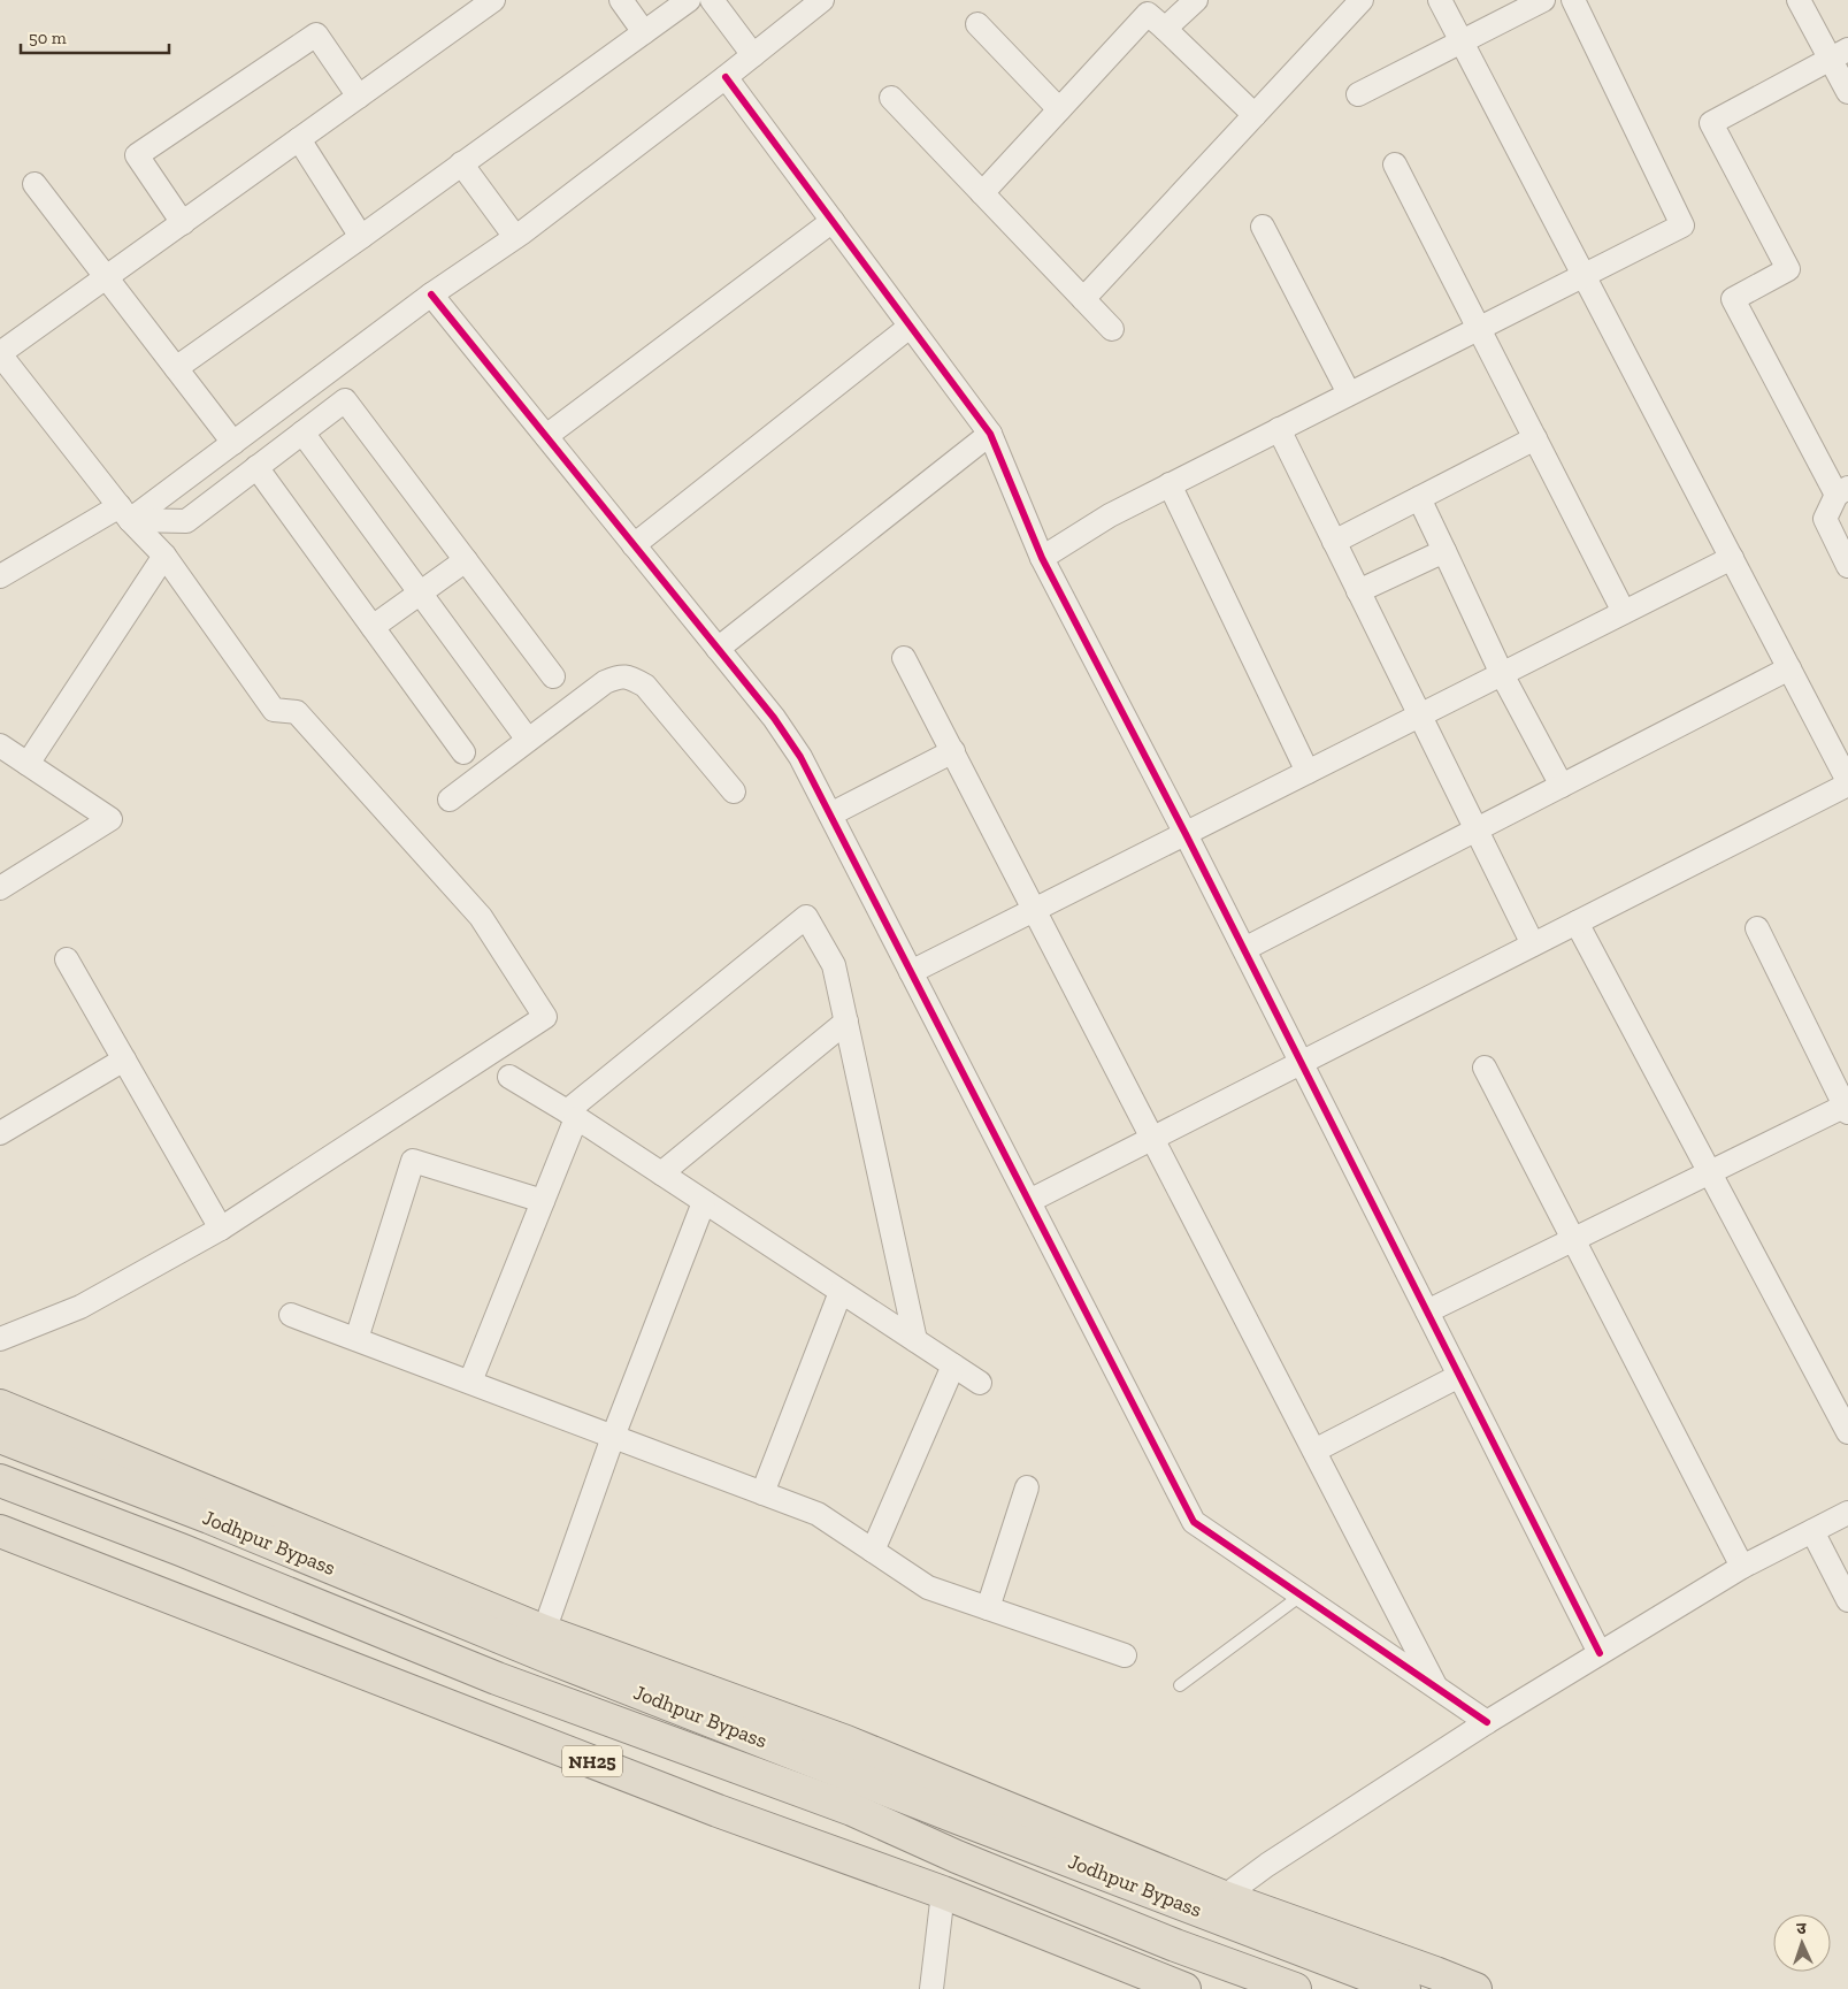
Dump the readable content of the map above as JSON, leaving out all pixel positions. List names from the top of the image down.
{
  "streets": {
    "highway": ["Jodhpur Bypass", "NH25"]
  },
  "scale_bar": "50 m",
  "north": "top"
}
